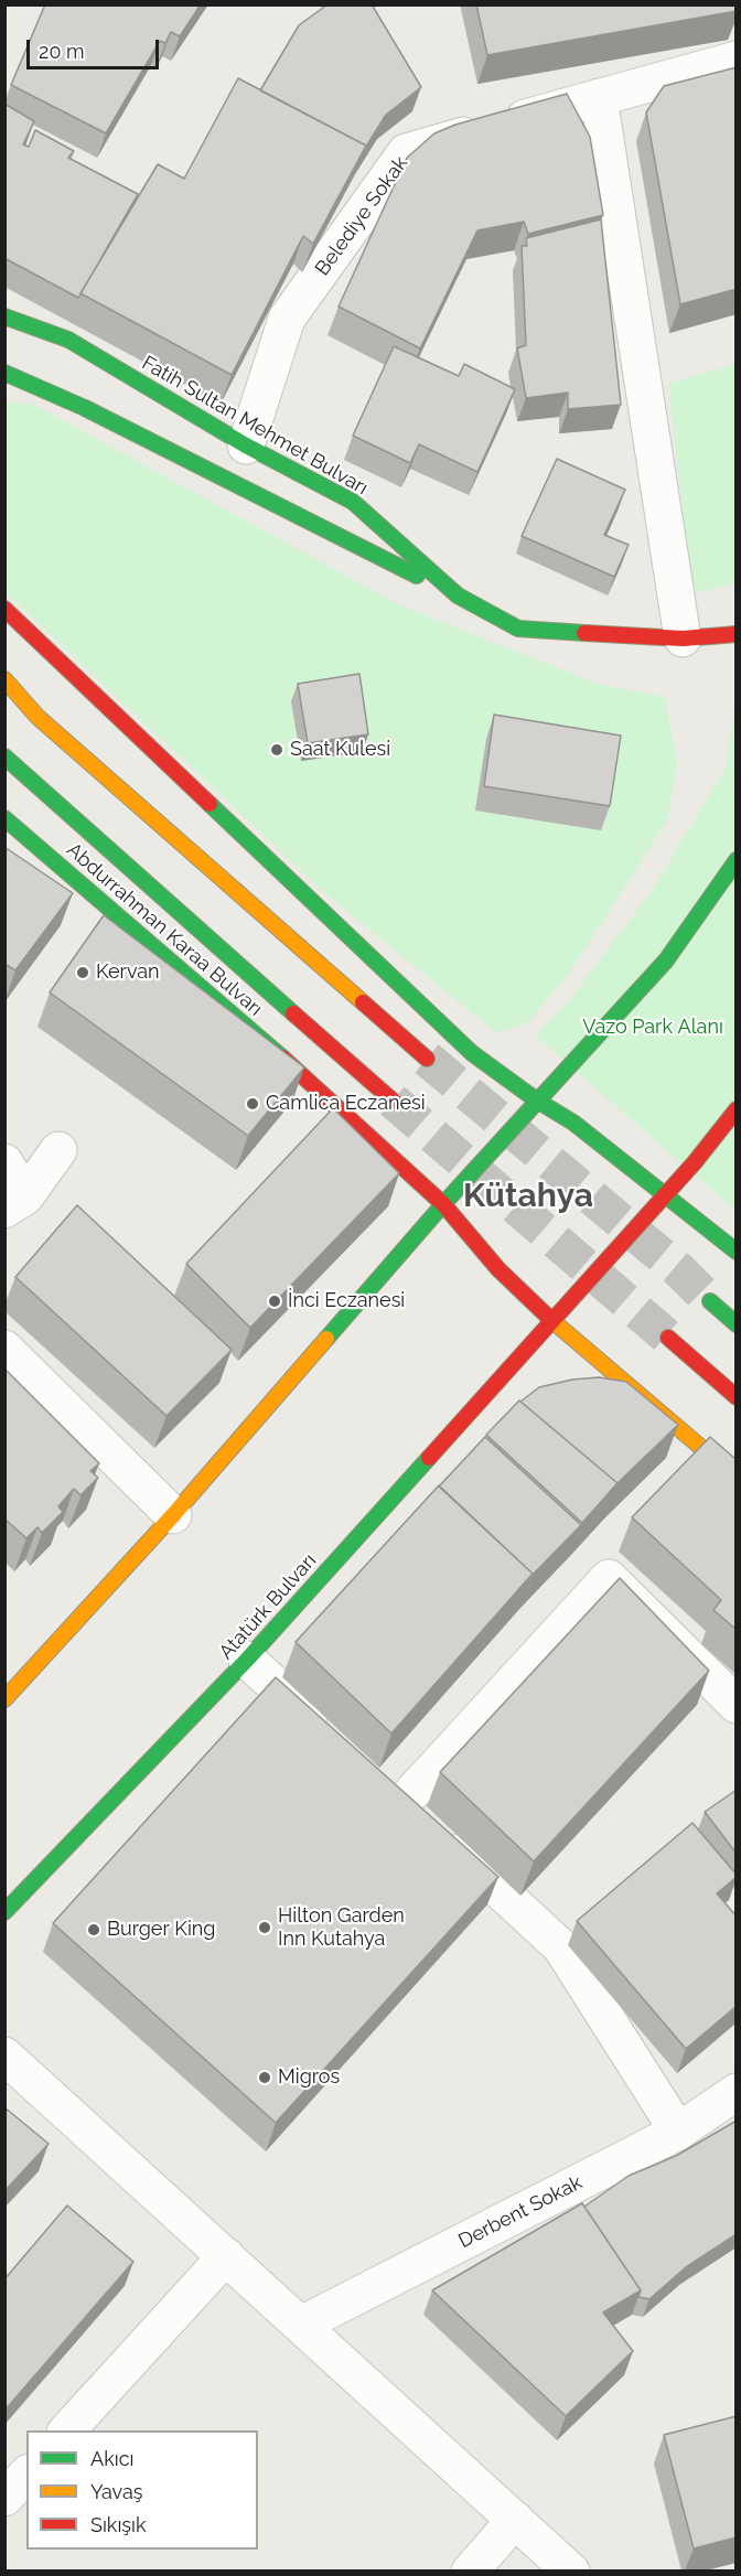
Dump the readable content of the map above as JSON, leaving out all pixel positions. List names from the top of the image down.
{
  "streets": {
    "main road": ["Fatih Sultan Mehmet Bulvarı", "Abdurrahman Karaa Bulvarı", "Atatürk Bulvarı"],
    "street": ["Belediye Sokak", "Derbent Sokak"]
  },
  "crossings": [
    ["Belediye Sokak", "Fatih Sultan Mehmet Bulvarı"],
    ["Abdurrahman Karaa Bulvarı", "Atatürk Bulvarı"]
  ],
  "districts": ["Kütahya"],
  "parks": ["Vazo Park Alanı"],
  "places": [
    "Saat Kulesi",
    "Kervan",
    "Camlica Eczanesi",
    "İnci Eczanesi",
    "Hilton Garden Inn Kutahya",
    "Burger King",
    "Migros"
  ],
  "legend": ["Akıcı", "Yavaş", "Sıkışık"],
  "scale_bar": "20 m"
}
